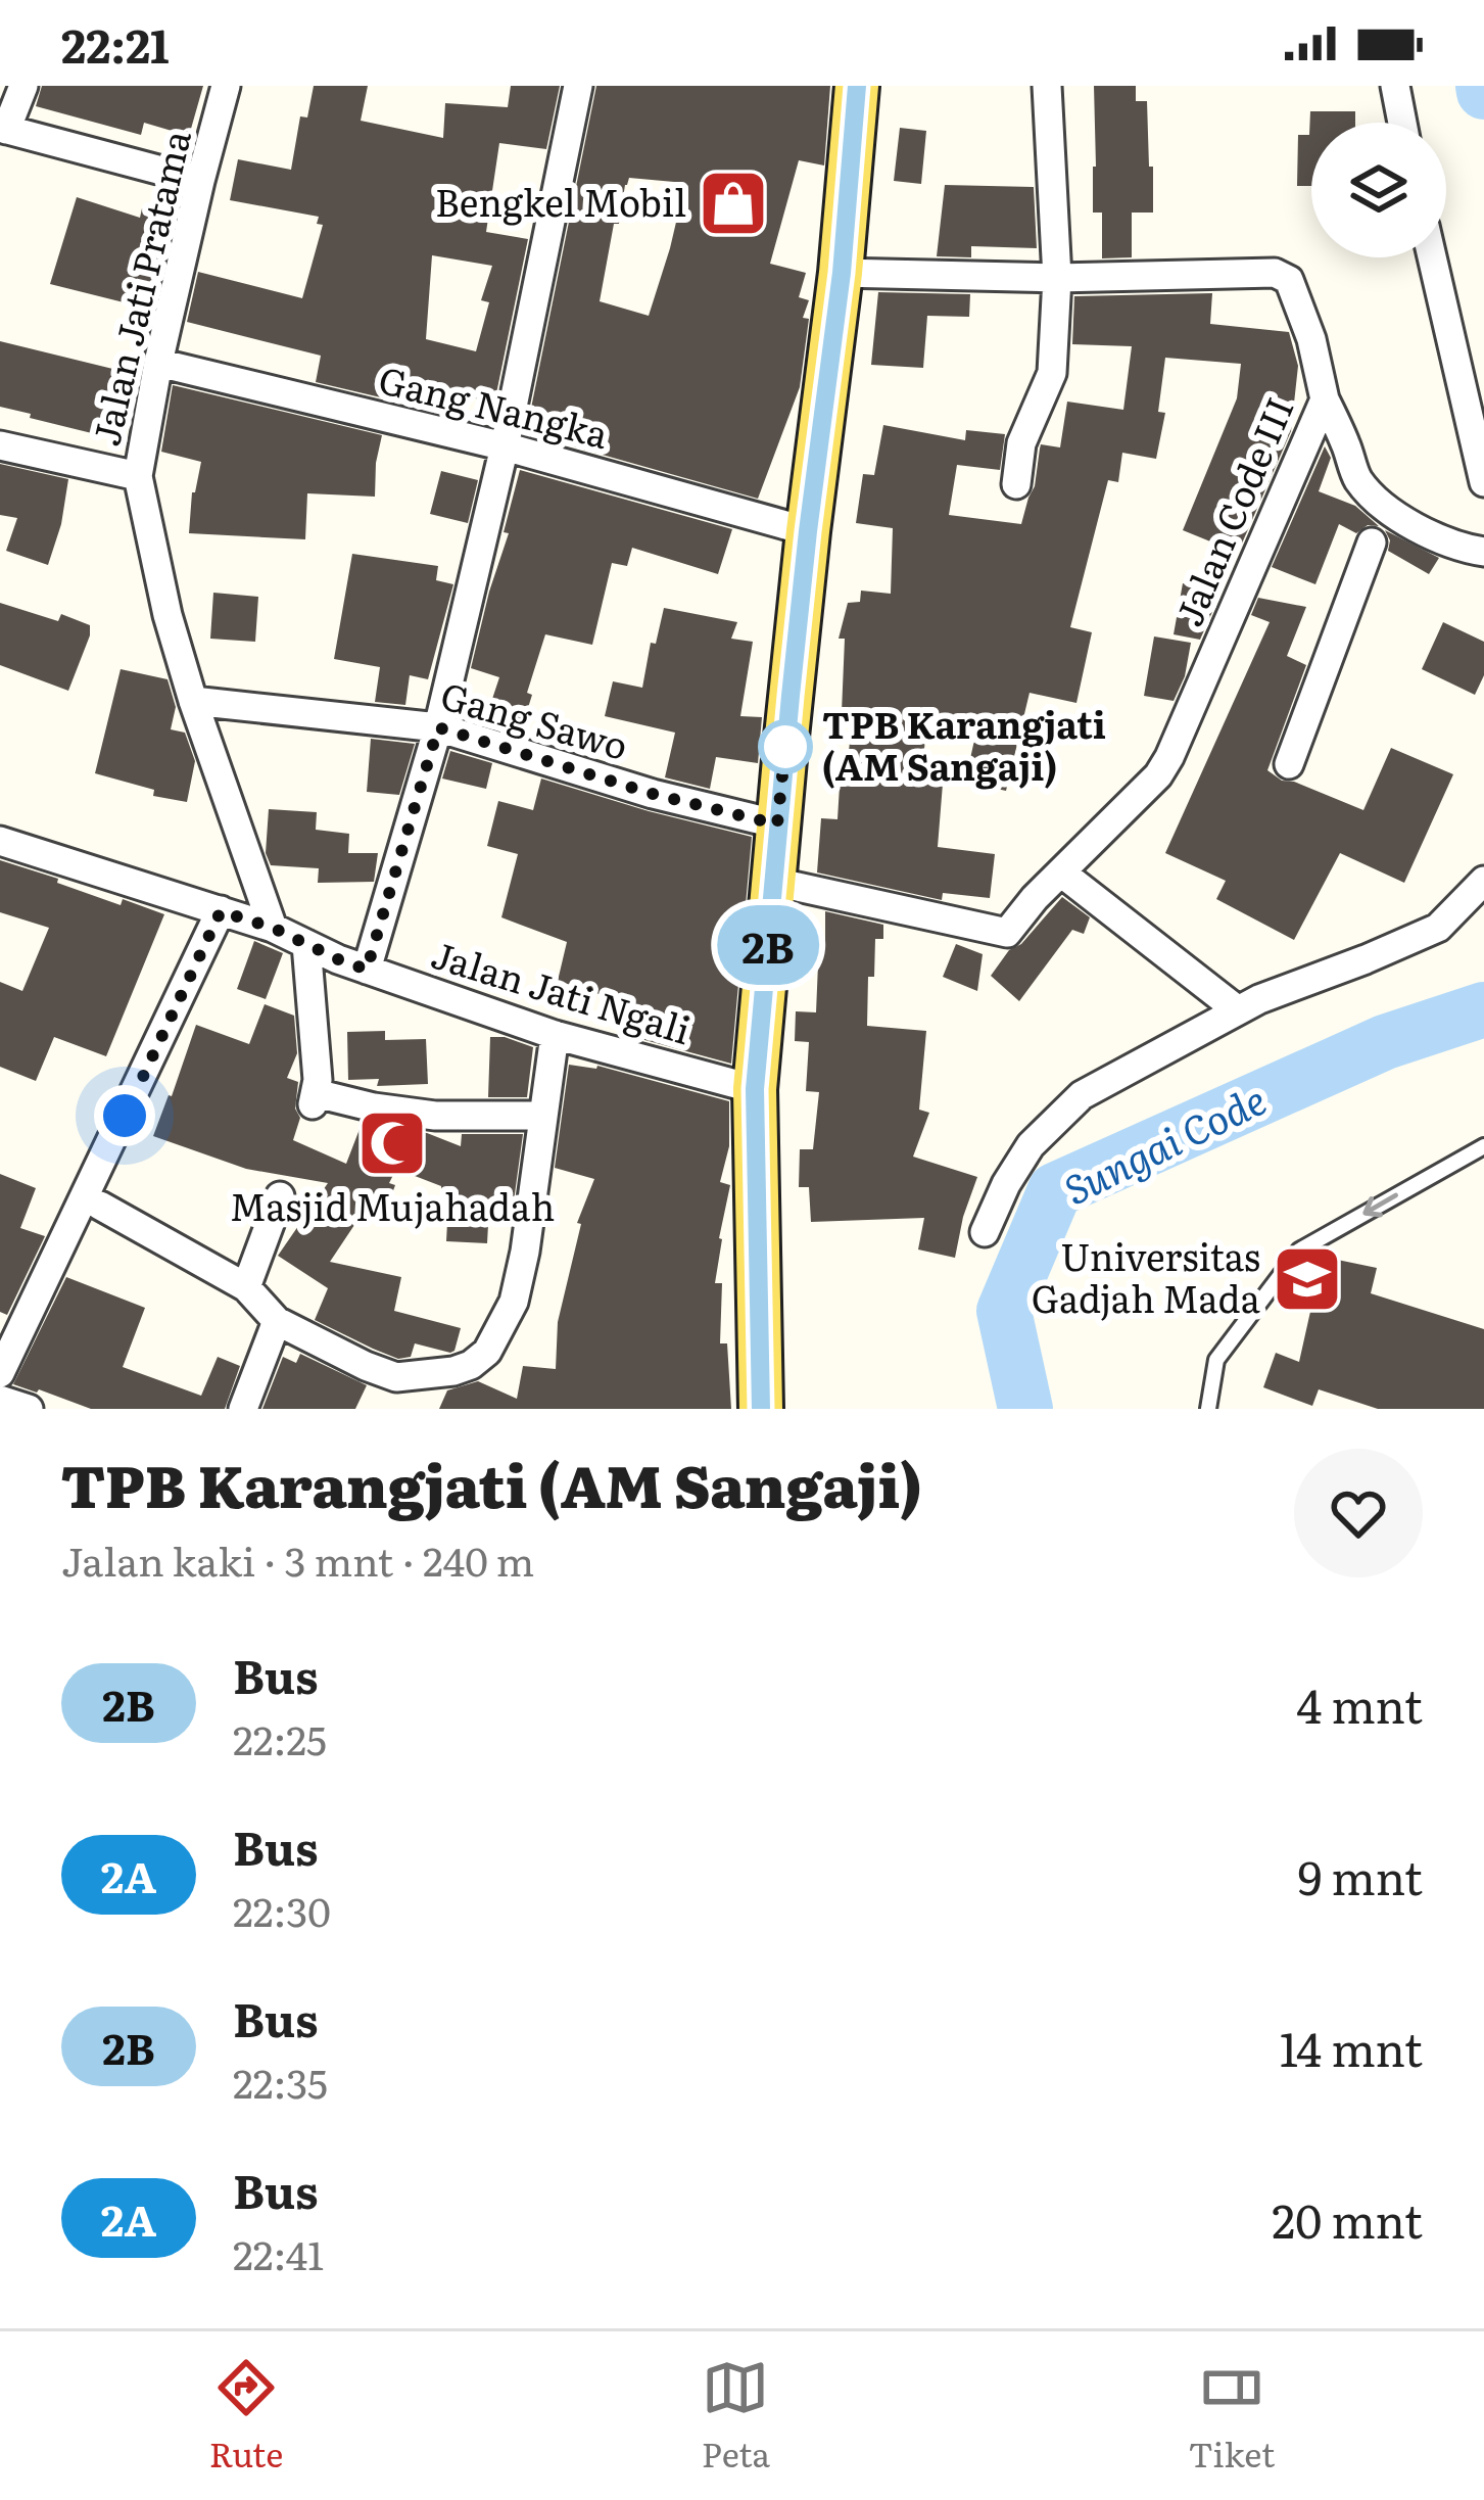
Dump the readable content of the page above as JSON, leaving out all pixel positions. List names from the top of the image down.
{
  "streets": {
    "street": [
      "Jalan Jati Pratama",
      "Gang Nangka",
      "Jalan Code III",
      "Gang Sawo",
      "Jalan Jati Ngali"
    ]
  },
  "crossings": [
    ["Jalan Jati Pratama", "Gang Nangka"],
    ["Jalan Jati Pratama", "Gang Sawo"],
    ["Jalan Jati Pratama", "Jalan Jati Ngali"]
  ],
  "water": ["Sungai Code"],
  "places": {
    "shop": ["Bengkel Mobil"],
    "other": ["TPB Karangjati (AM Sangaji)"],
    "mosque": ["Masjid Mujahadah"],
    "school or university": ["Universitas Gadjah Mada"]
  },
  "lines": ["bus line 2B"],
  "page": {
    "status": "22:21",
    "on_map": "2B",
    "heading": ["TPB Karangjati (AM Sangaji)", "Jalan kaki · 3 mnt · 240 m"],
    "list": [
      {
        "mark": "2B",
        "name": "Bus",
        "note": "22:25",
        "value": "4 mnt"
      },
      {
        "mark": "2A",
        "name": "Bus",
        "note": "22:30",
        "value": "9 mnt"
      },
      {
        "mark": "2B",
        "name": "Bus",
        "note": "22:35",
        "value": "14 mnt"
      },
      {
        "mark": "2A",
        "name": "Bus",
        "note": "22:41",
        "value": "20 mnt"
      }
    ],
    "tabs": ["Rute", "Peta", "Tiket"]
  }
}
